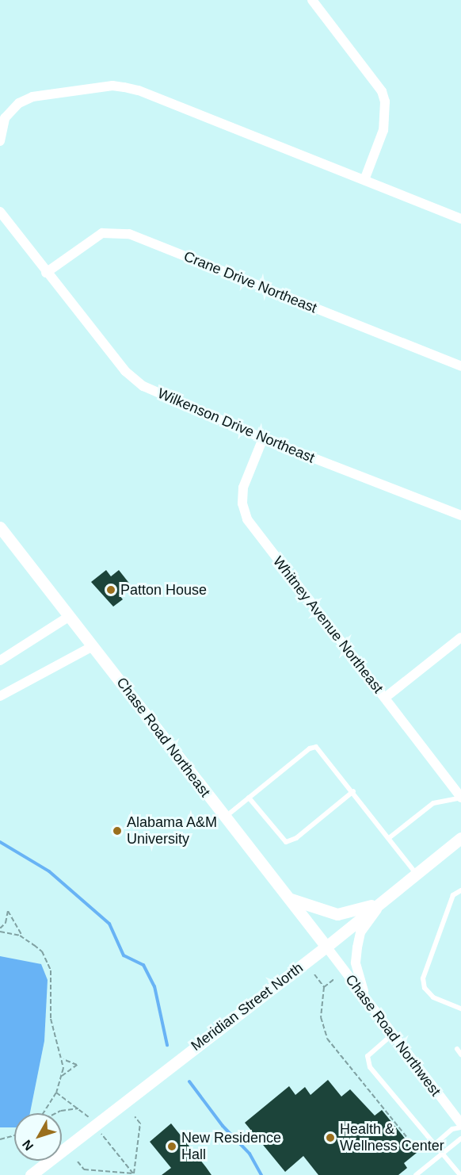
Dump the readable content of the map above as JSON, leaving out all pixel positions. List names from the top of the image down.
{
  "streets": {
    "street": [
      "Crane Drive Northeast",
      "Wilkenson Drive Northeast",
      "Whitney Avenue Northeast",
      "Chase Road Northeast",
      "Meridian Street North",
      "Chase Road Northwest"
    ]
  },
  "crossings": [
    ["Crane Drive Northeast", "Wilkenson Drive Northeast"],
    ["Wilkenson Drive Northeast", "Whitney Avenue Northeast"],
    ["Chase Road Northeast", "Meridian Street North"],
    ["Chase Road Northeast", "Chase Road Northwest"],
    ["Meridian Street North", "Chase Road Northwest"]
  ],
  "places": [
    "Patton House",
    "Alabama A&M University",
    "Health & Wellness Center",
    "New Residence Hall"
  ],
  "north": "bottom left"
}
